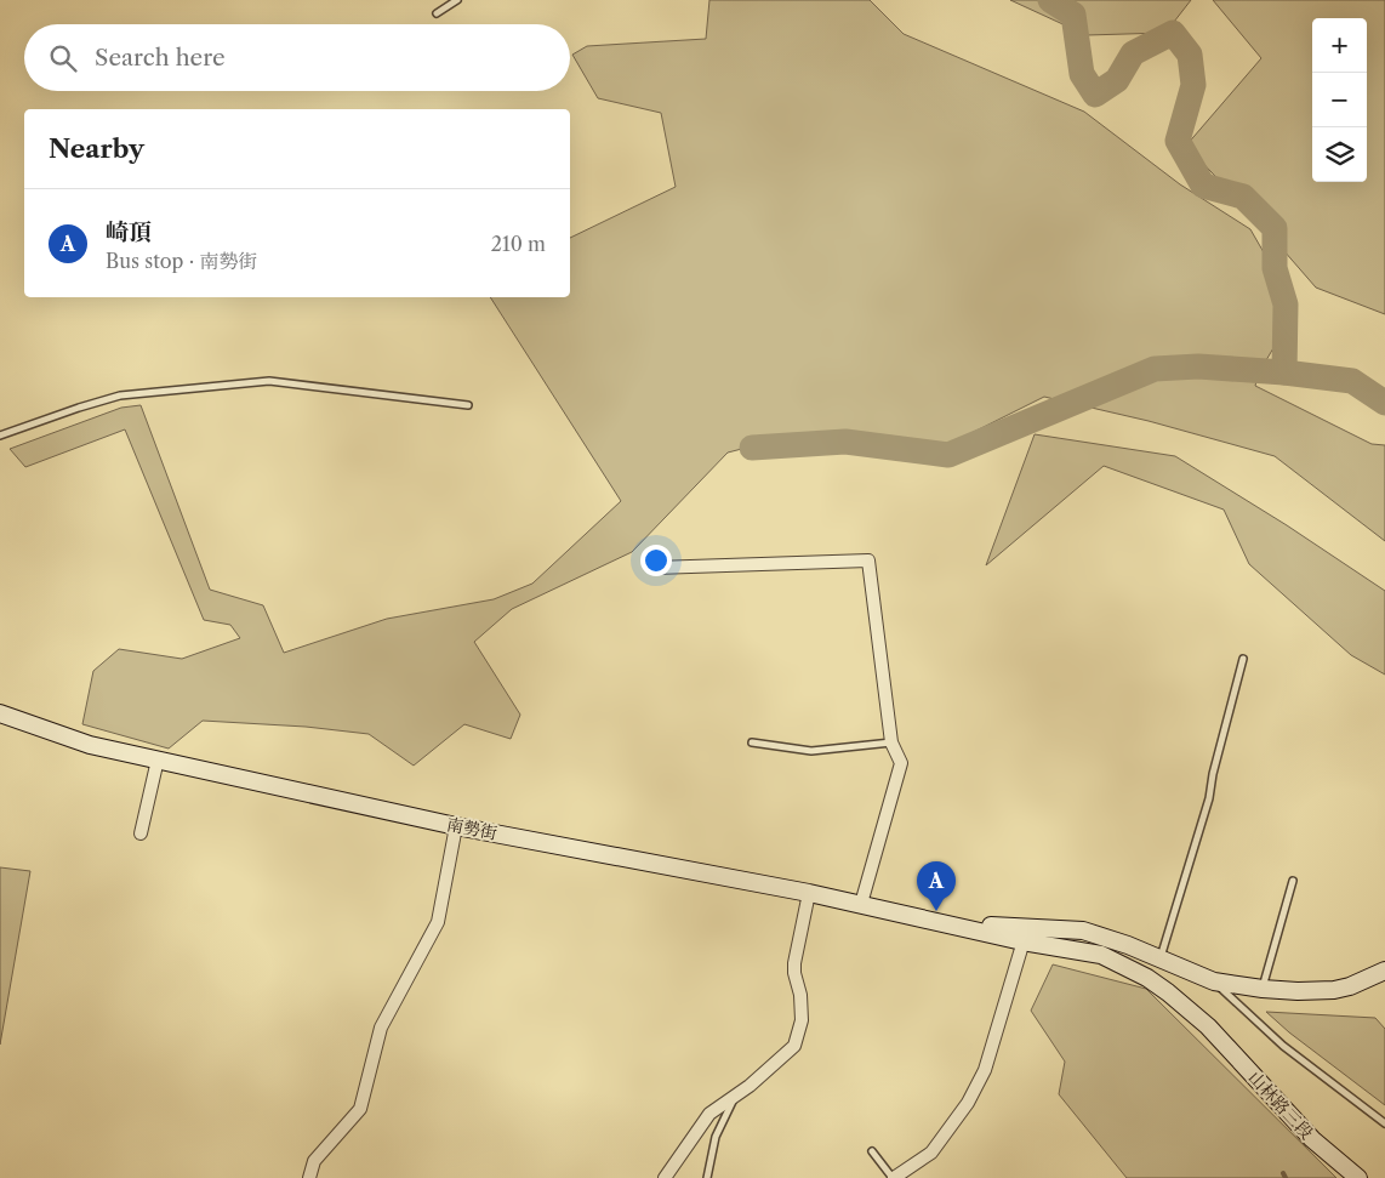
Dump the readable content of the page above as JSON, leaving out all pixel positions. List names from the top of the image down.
{
  "streets": {
    "main road": ["南勢街", "山林路三段"]
  },
  "crossings": [
    ["南勢街", "山林路三段"]
  ],
  "page": {
    "map_buttons": ["+", "−"],
    "search": "Search here",
    "heading": "Nearby",
    "list": [
      {
        "mark": "A",
        "name": "崎頂",
        "note": "Bus stop · 南勢街",
        "value": "210 m"
      }
    ],
    "pins": "A"
  }
}
